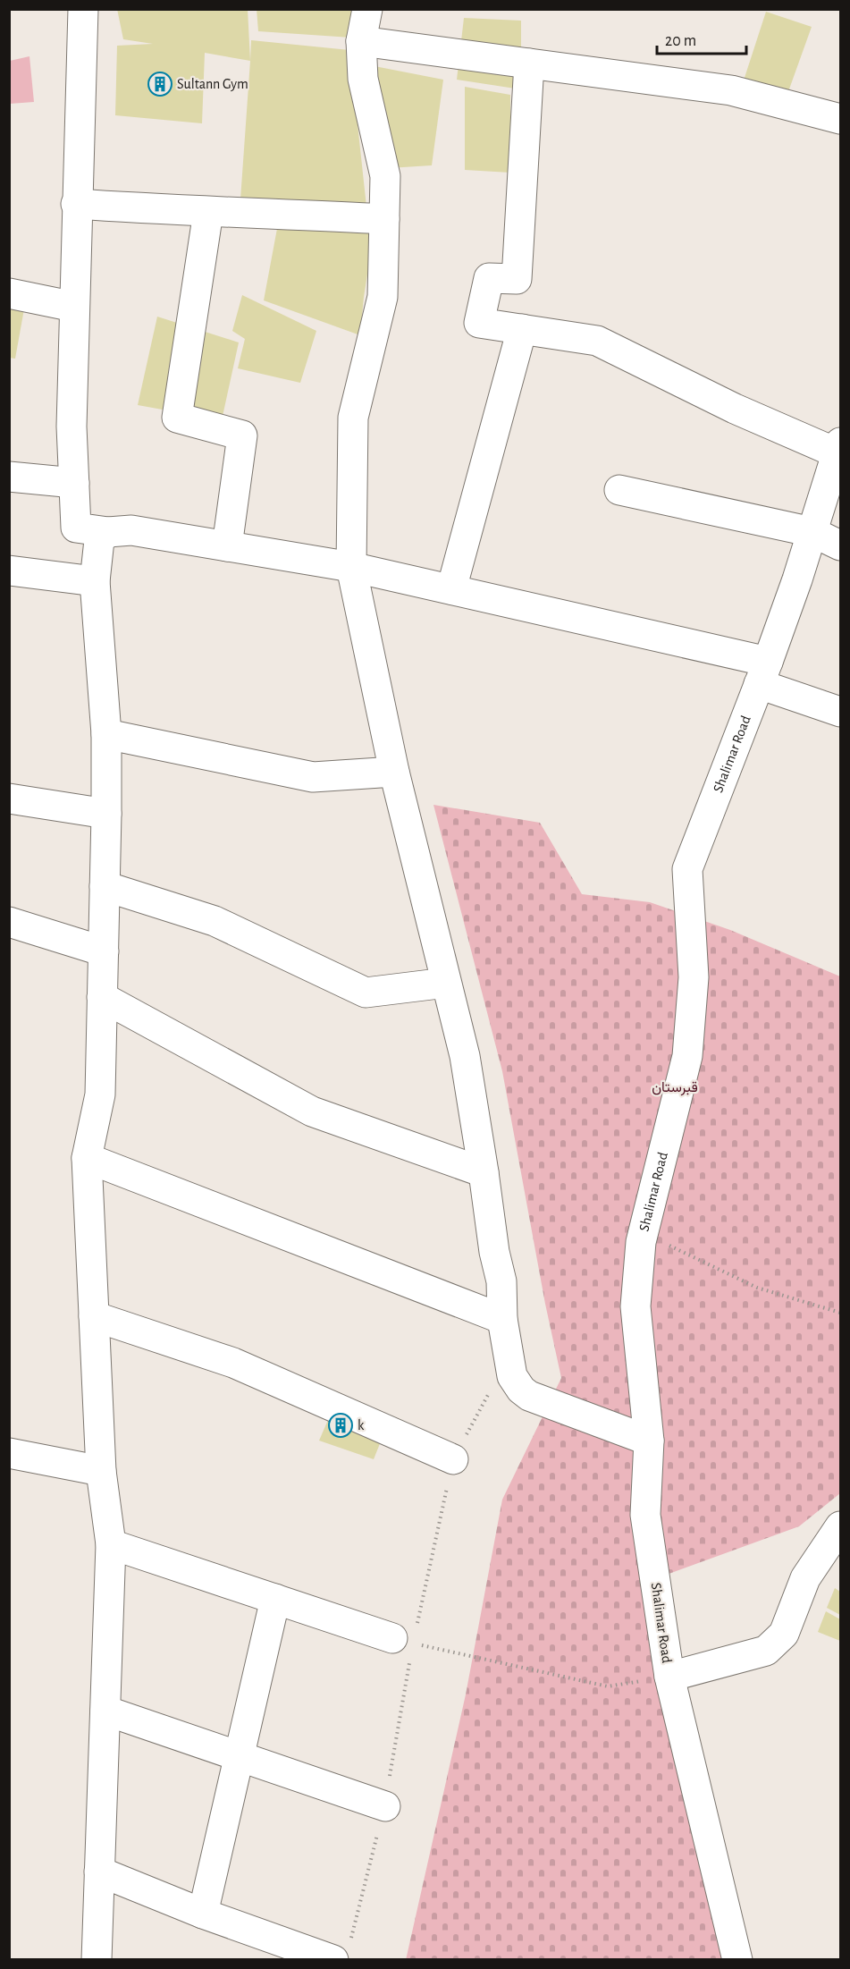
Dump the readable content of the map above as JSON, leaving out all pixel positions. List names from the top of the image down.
{
  "streets": {
    "street": ["Shalimar Road"]
  },
  "parks": ["قبرستان"],
  "places": {
    "building": ["Sultann Gym", "k"]
  },
  "scale_bar": "20 m"
}
